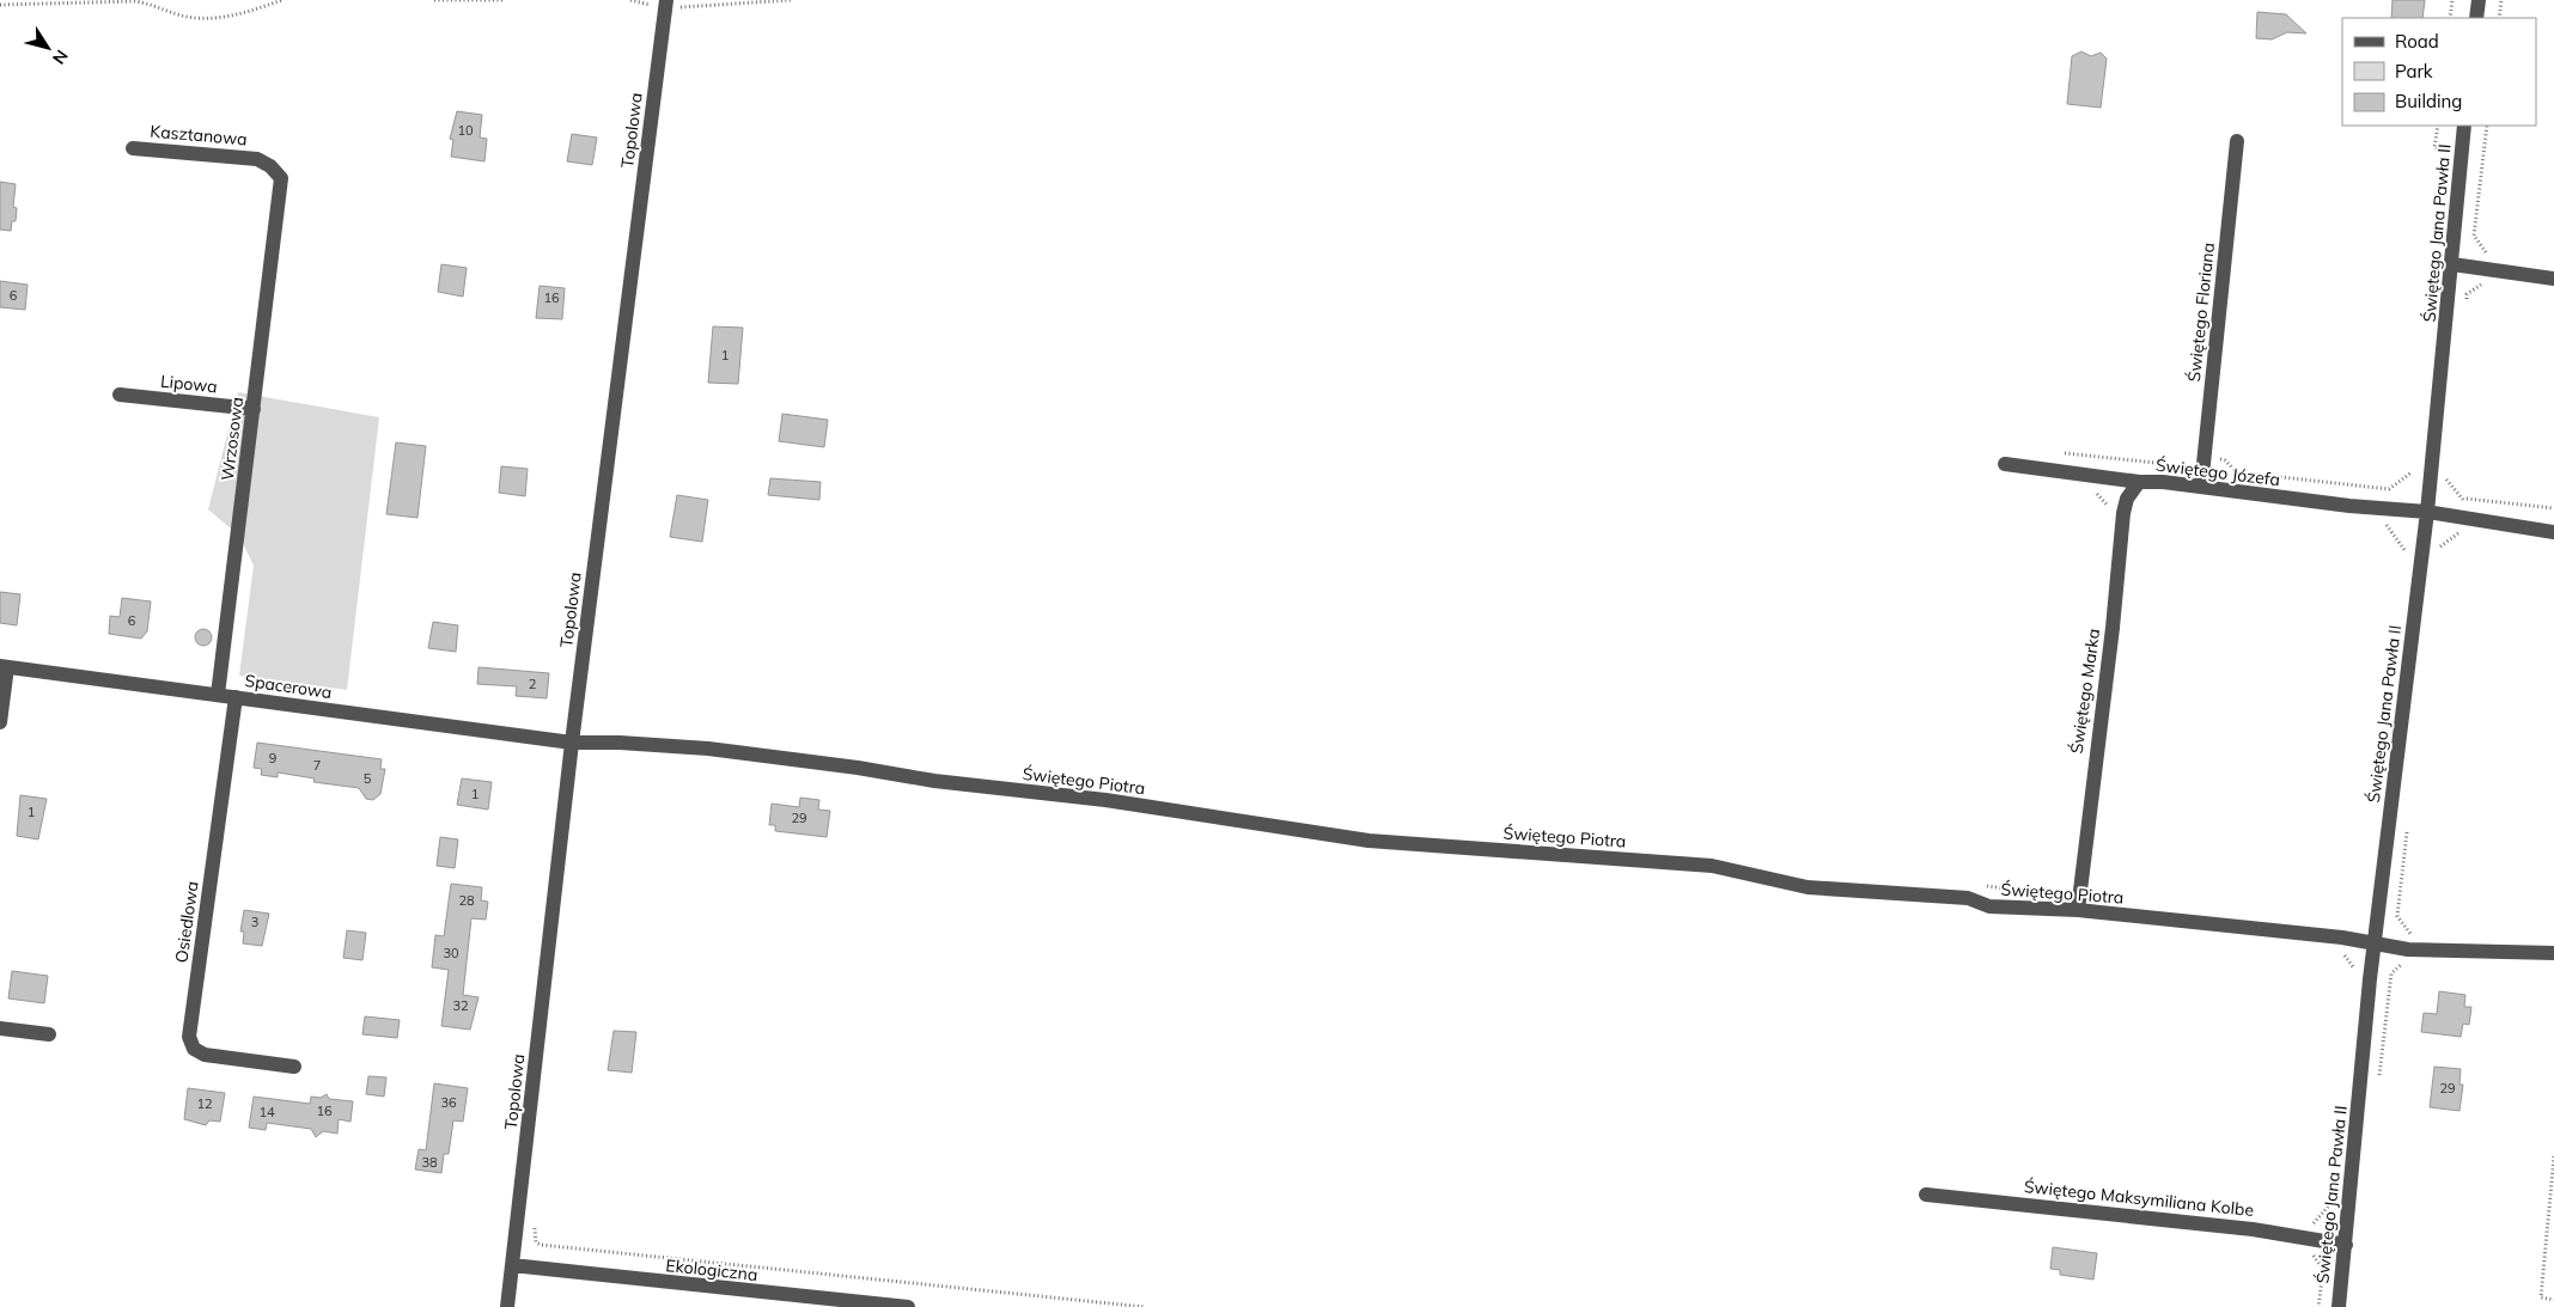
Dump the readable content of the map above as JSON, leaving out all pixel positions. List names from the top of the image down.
{
  "streets": {
    "street": [
      "Topolowa",
      "Kasztanowa",
      "Świętego Jana Pawła II",
      "Świętego Floriana",
      "Lipowa",
      "Wrzosowa",
      "Świętego Józefa",
      "Spacerowa",
      "Świętego Marka",
      "Świętego Piotra",
      "Osiedlowa",
      "Świętego Maksymiliana Kolbe",
      "Ekologiczna"
    ]
  },
  "crossings": [
    ["Topolowa", "Spacerowa"],
    ["Topolowa", "Świętego Piotra"],
    ["Topolowa", "Ekologiczna"],
    ["Kasztanowa", "Wrzosowa"],
    ["Świętego Jana Pawła II", "Świętego Józefa"],
    ["Świętego Jana Pawła II", "Świętego Piotra"],
    ["Świętego Jana Pawła II", "Świętego Maksymiliana Kolbe"],
    ["Świętego Floriana", "Świętego Józefa"],
    ["Lipowa", "Wrzosowa"],
    ["Wrzosowa", "Spacerowa"],
    ["Świętego Józefa", "Świętego Marka"],
    ["Spacerowa", "Świętego Piotra"],
    ["Spacerowa", "Osiedlowa"],
    ["Świętego Marka", "Świętego Piotra"]
  ],
  "house_numbers": [
    "10",
    "6",
    "16",
    "1",
    "6",
    "2",
    "9",
    "7",
    "5",
    "1",
    "1",
    "29",
    "28",
    "3",
    "30",
    "32",
    "29",
    "36",
    "12",
    "16",
    "14",
    "38"
  ],
  "legend": ["Road", "Park", "Building"],
  "north": "bottom right"
}
